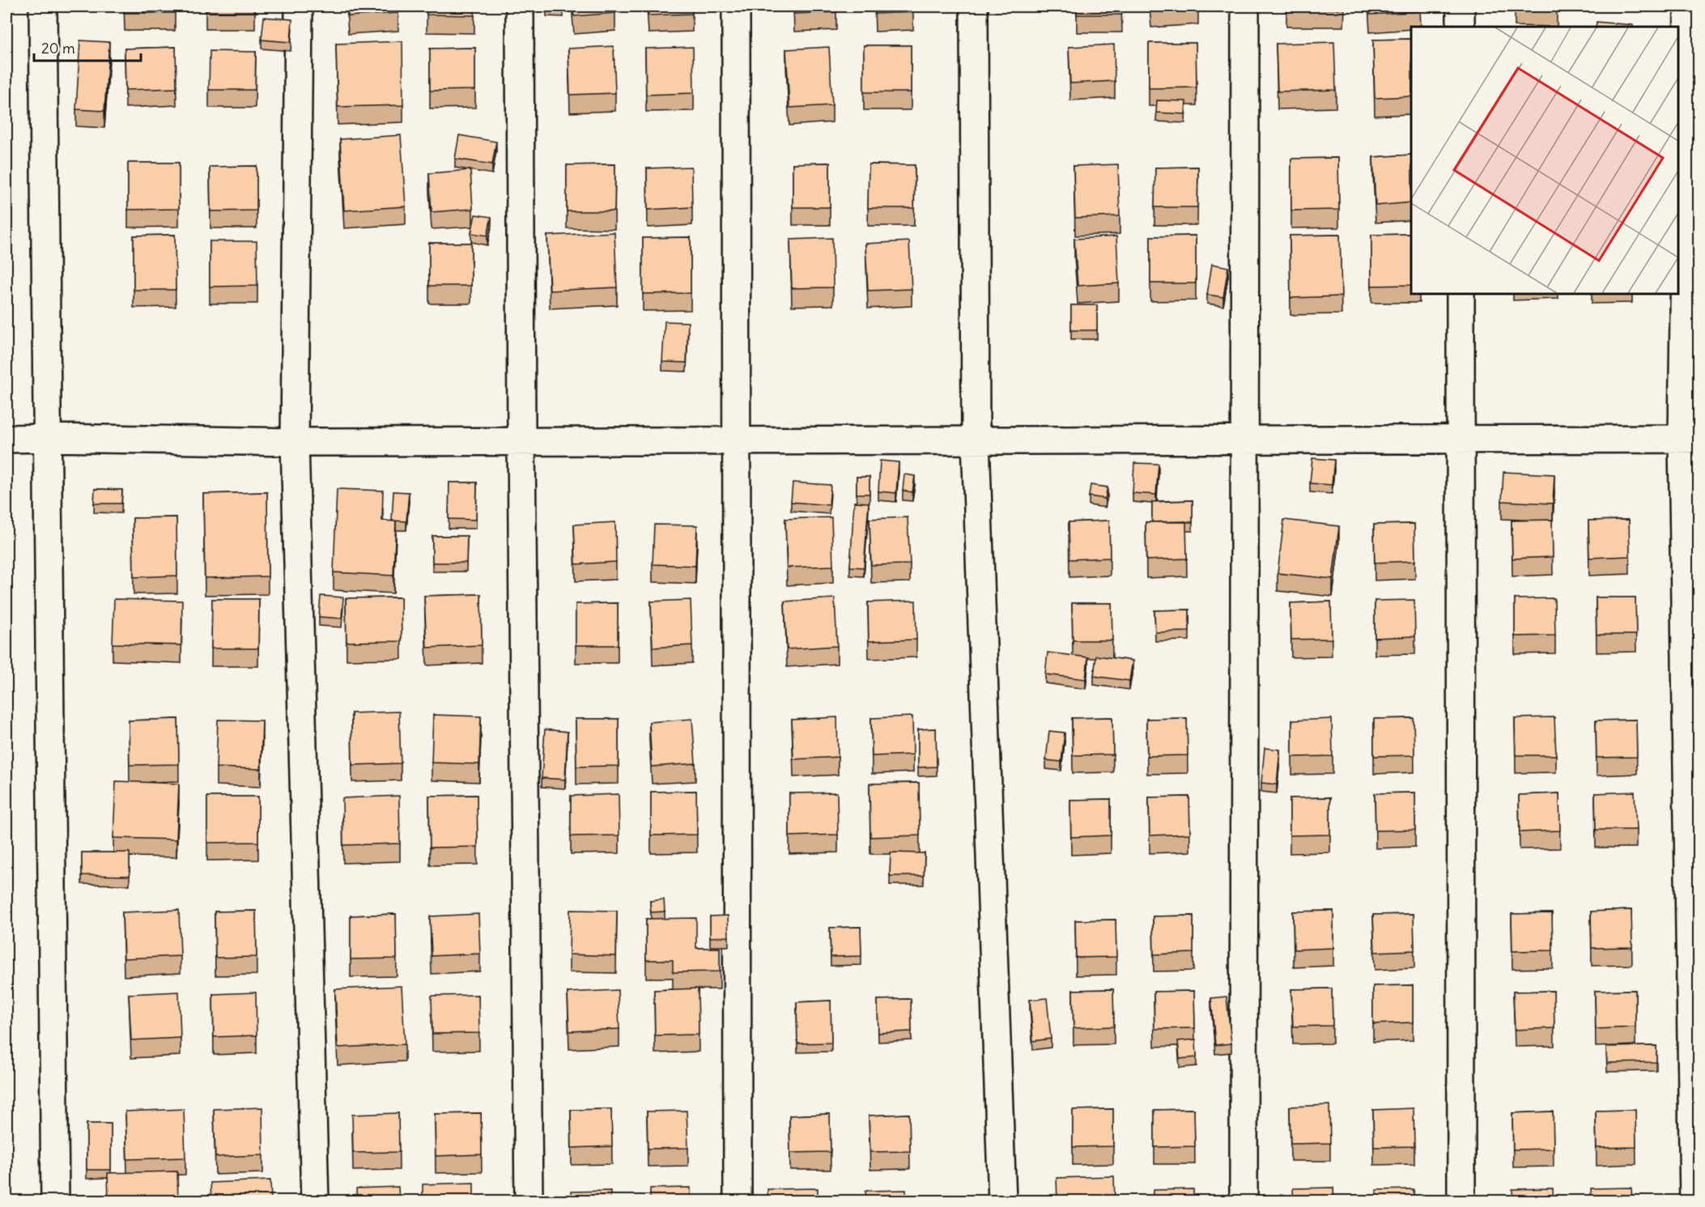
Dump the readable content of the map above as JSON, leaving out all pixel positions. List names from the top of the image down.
{
  "scale_bar": "20 m"
}
